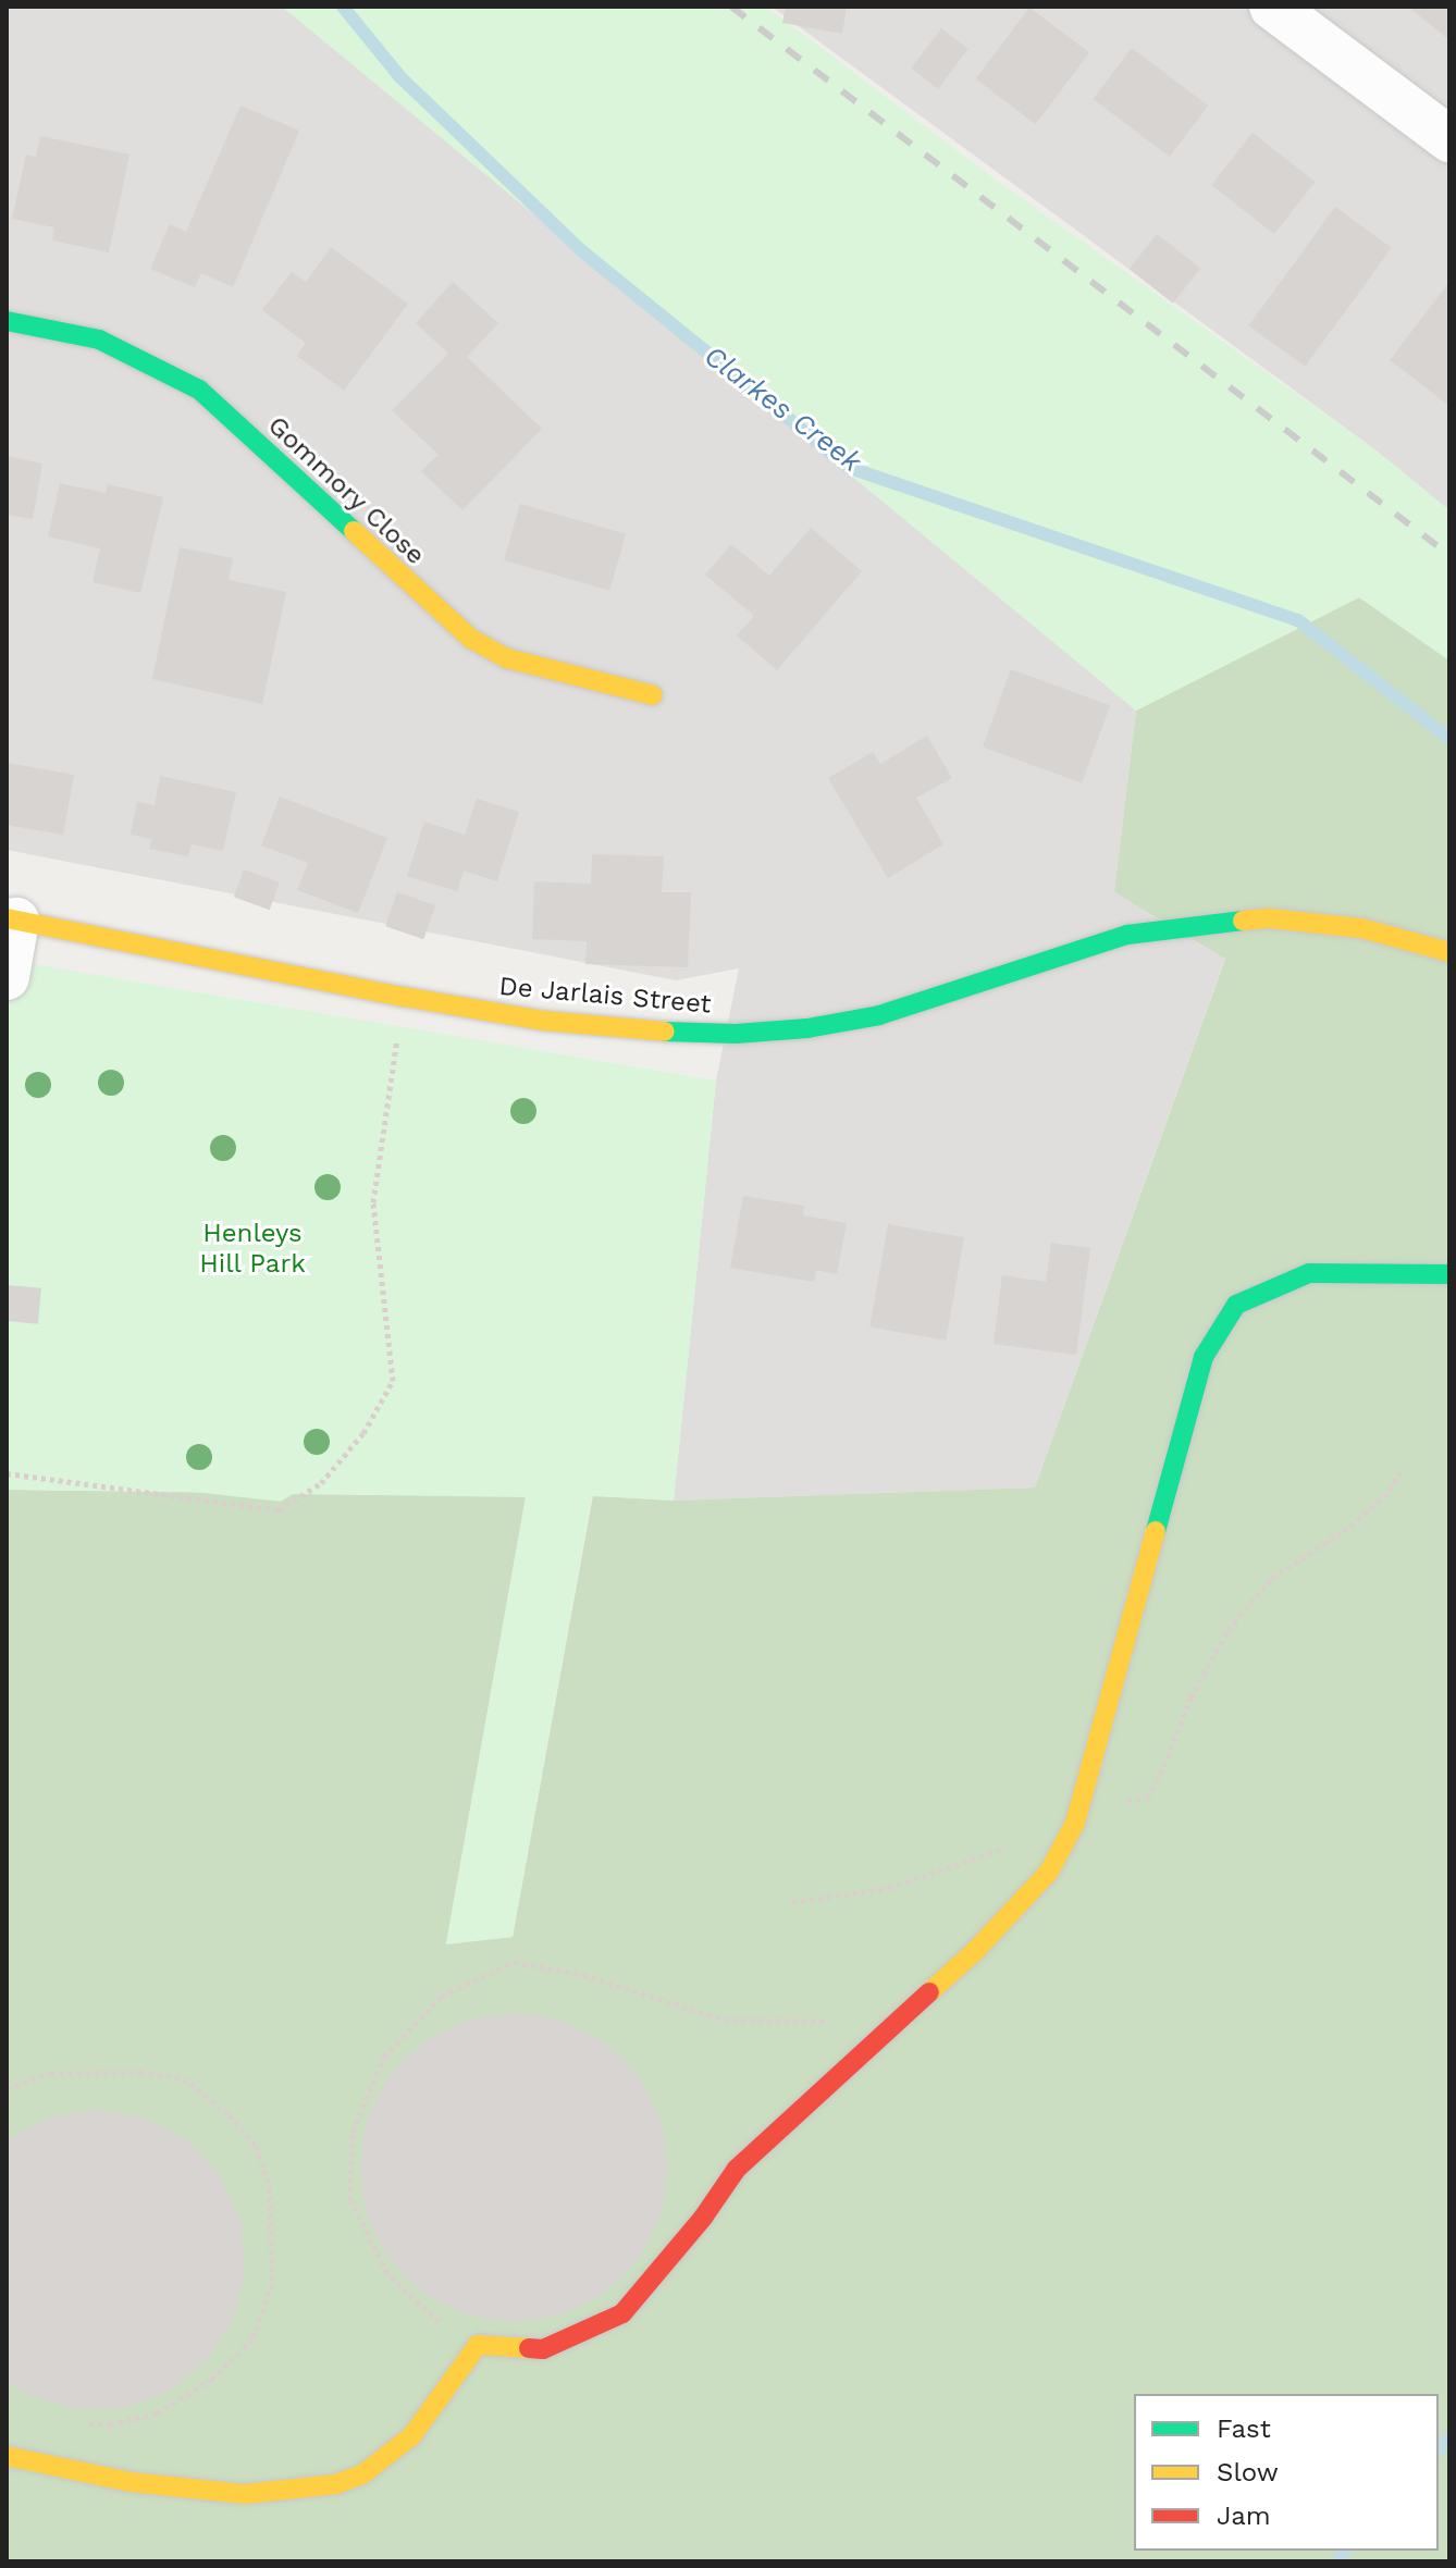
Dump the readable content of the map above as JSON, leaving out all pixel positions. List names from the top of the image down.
{
  "streets": {
    "street": ["Gommory Close", "De Jarlais Street"]
  },
  "water": ["Clarkes Creek"],
  "parks": ["Henleys Hill Park"],
  "legend": ["Fast", "Slow", "Jam"]
}
